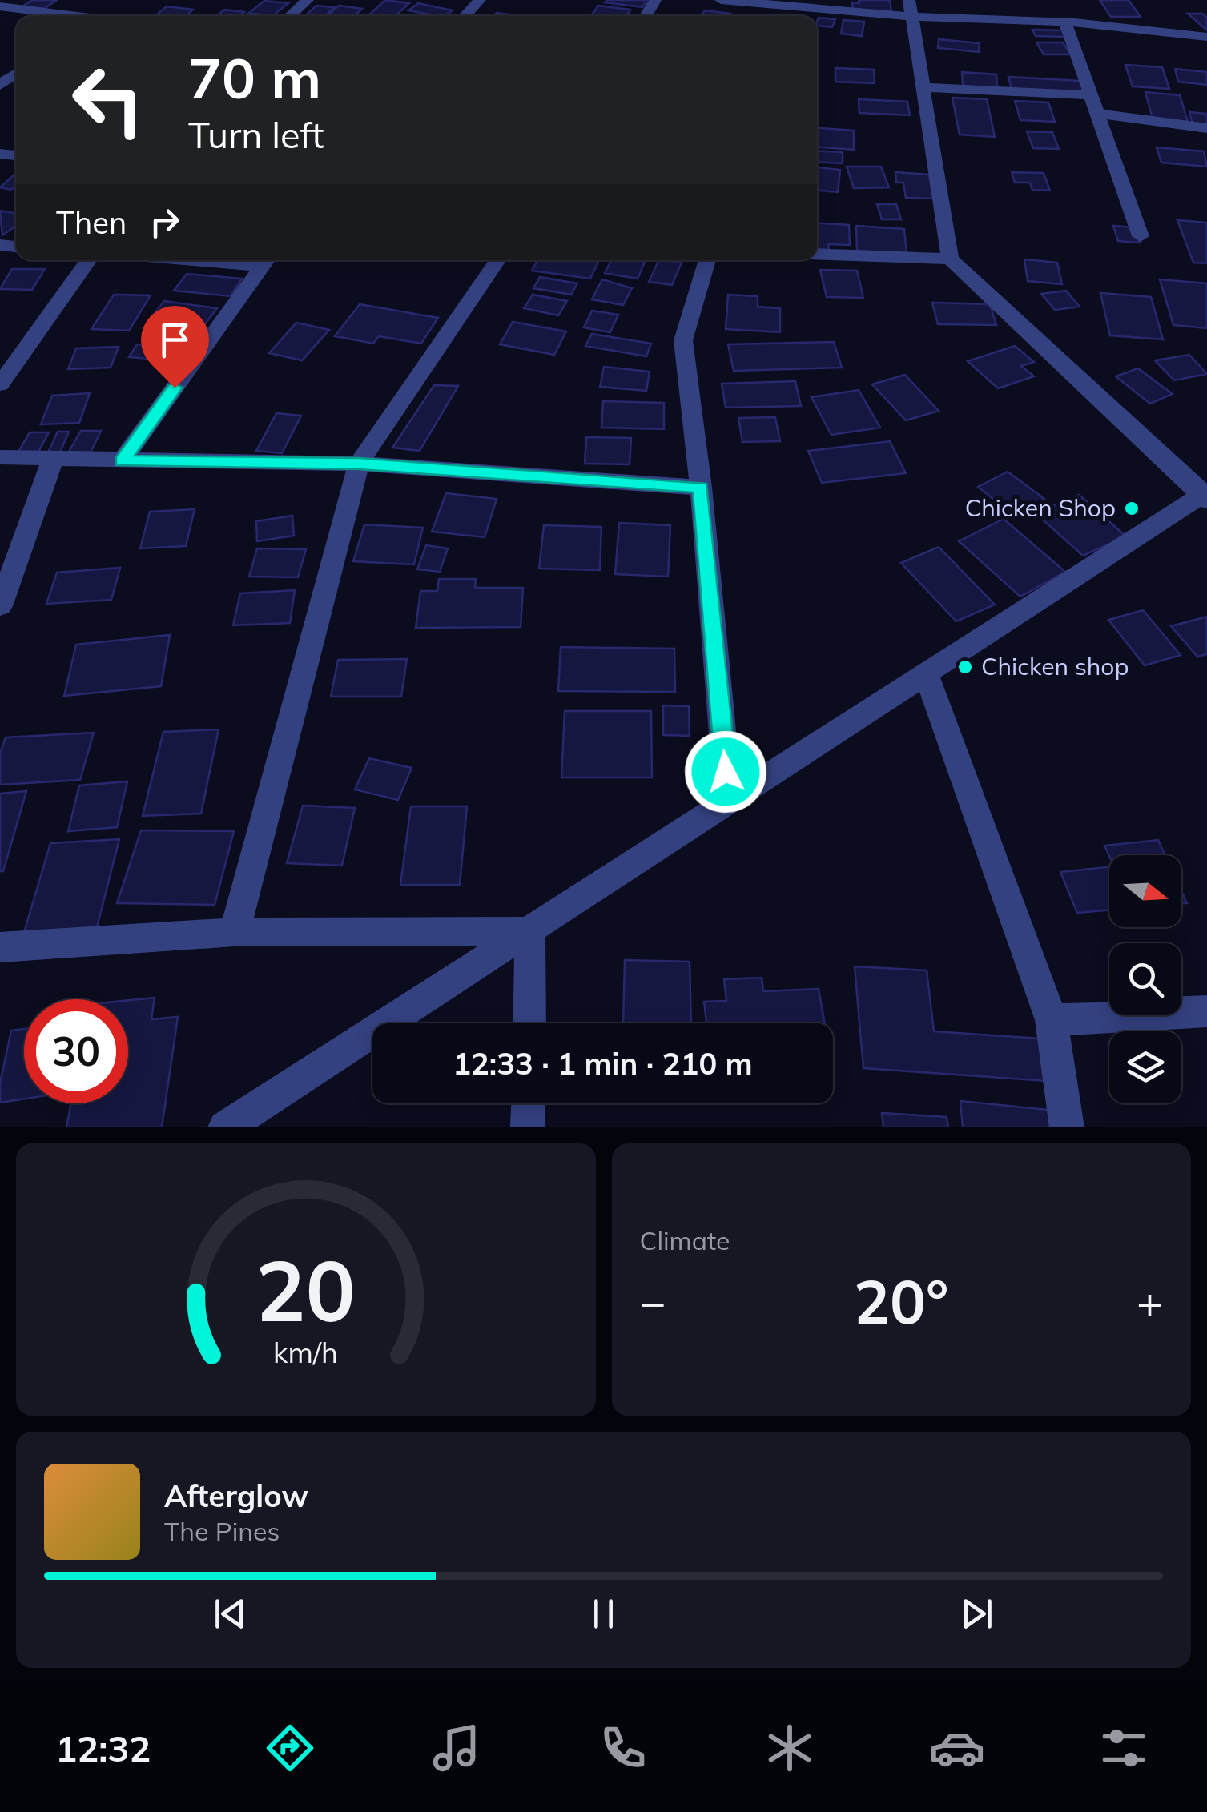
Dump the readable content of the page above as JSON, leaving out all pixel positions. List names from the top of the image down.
{
  "places": ["Chicken Shop", "Chicken shop"],
  "north": "right",
  "page": {
    "turn": ["70 m", "Turn left"],
    "then": "Then",
    "limit": "30",
    "trip": "12:33 · 1 min · 210 m",
    "tile": "Climate",
    "heat": ["−", "20°", "+"],
    "song": ["Afterglow", "The Pines"],
    "tabs": "12:32",
    "gauge": ["20", "km/h"]
  }
}
